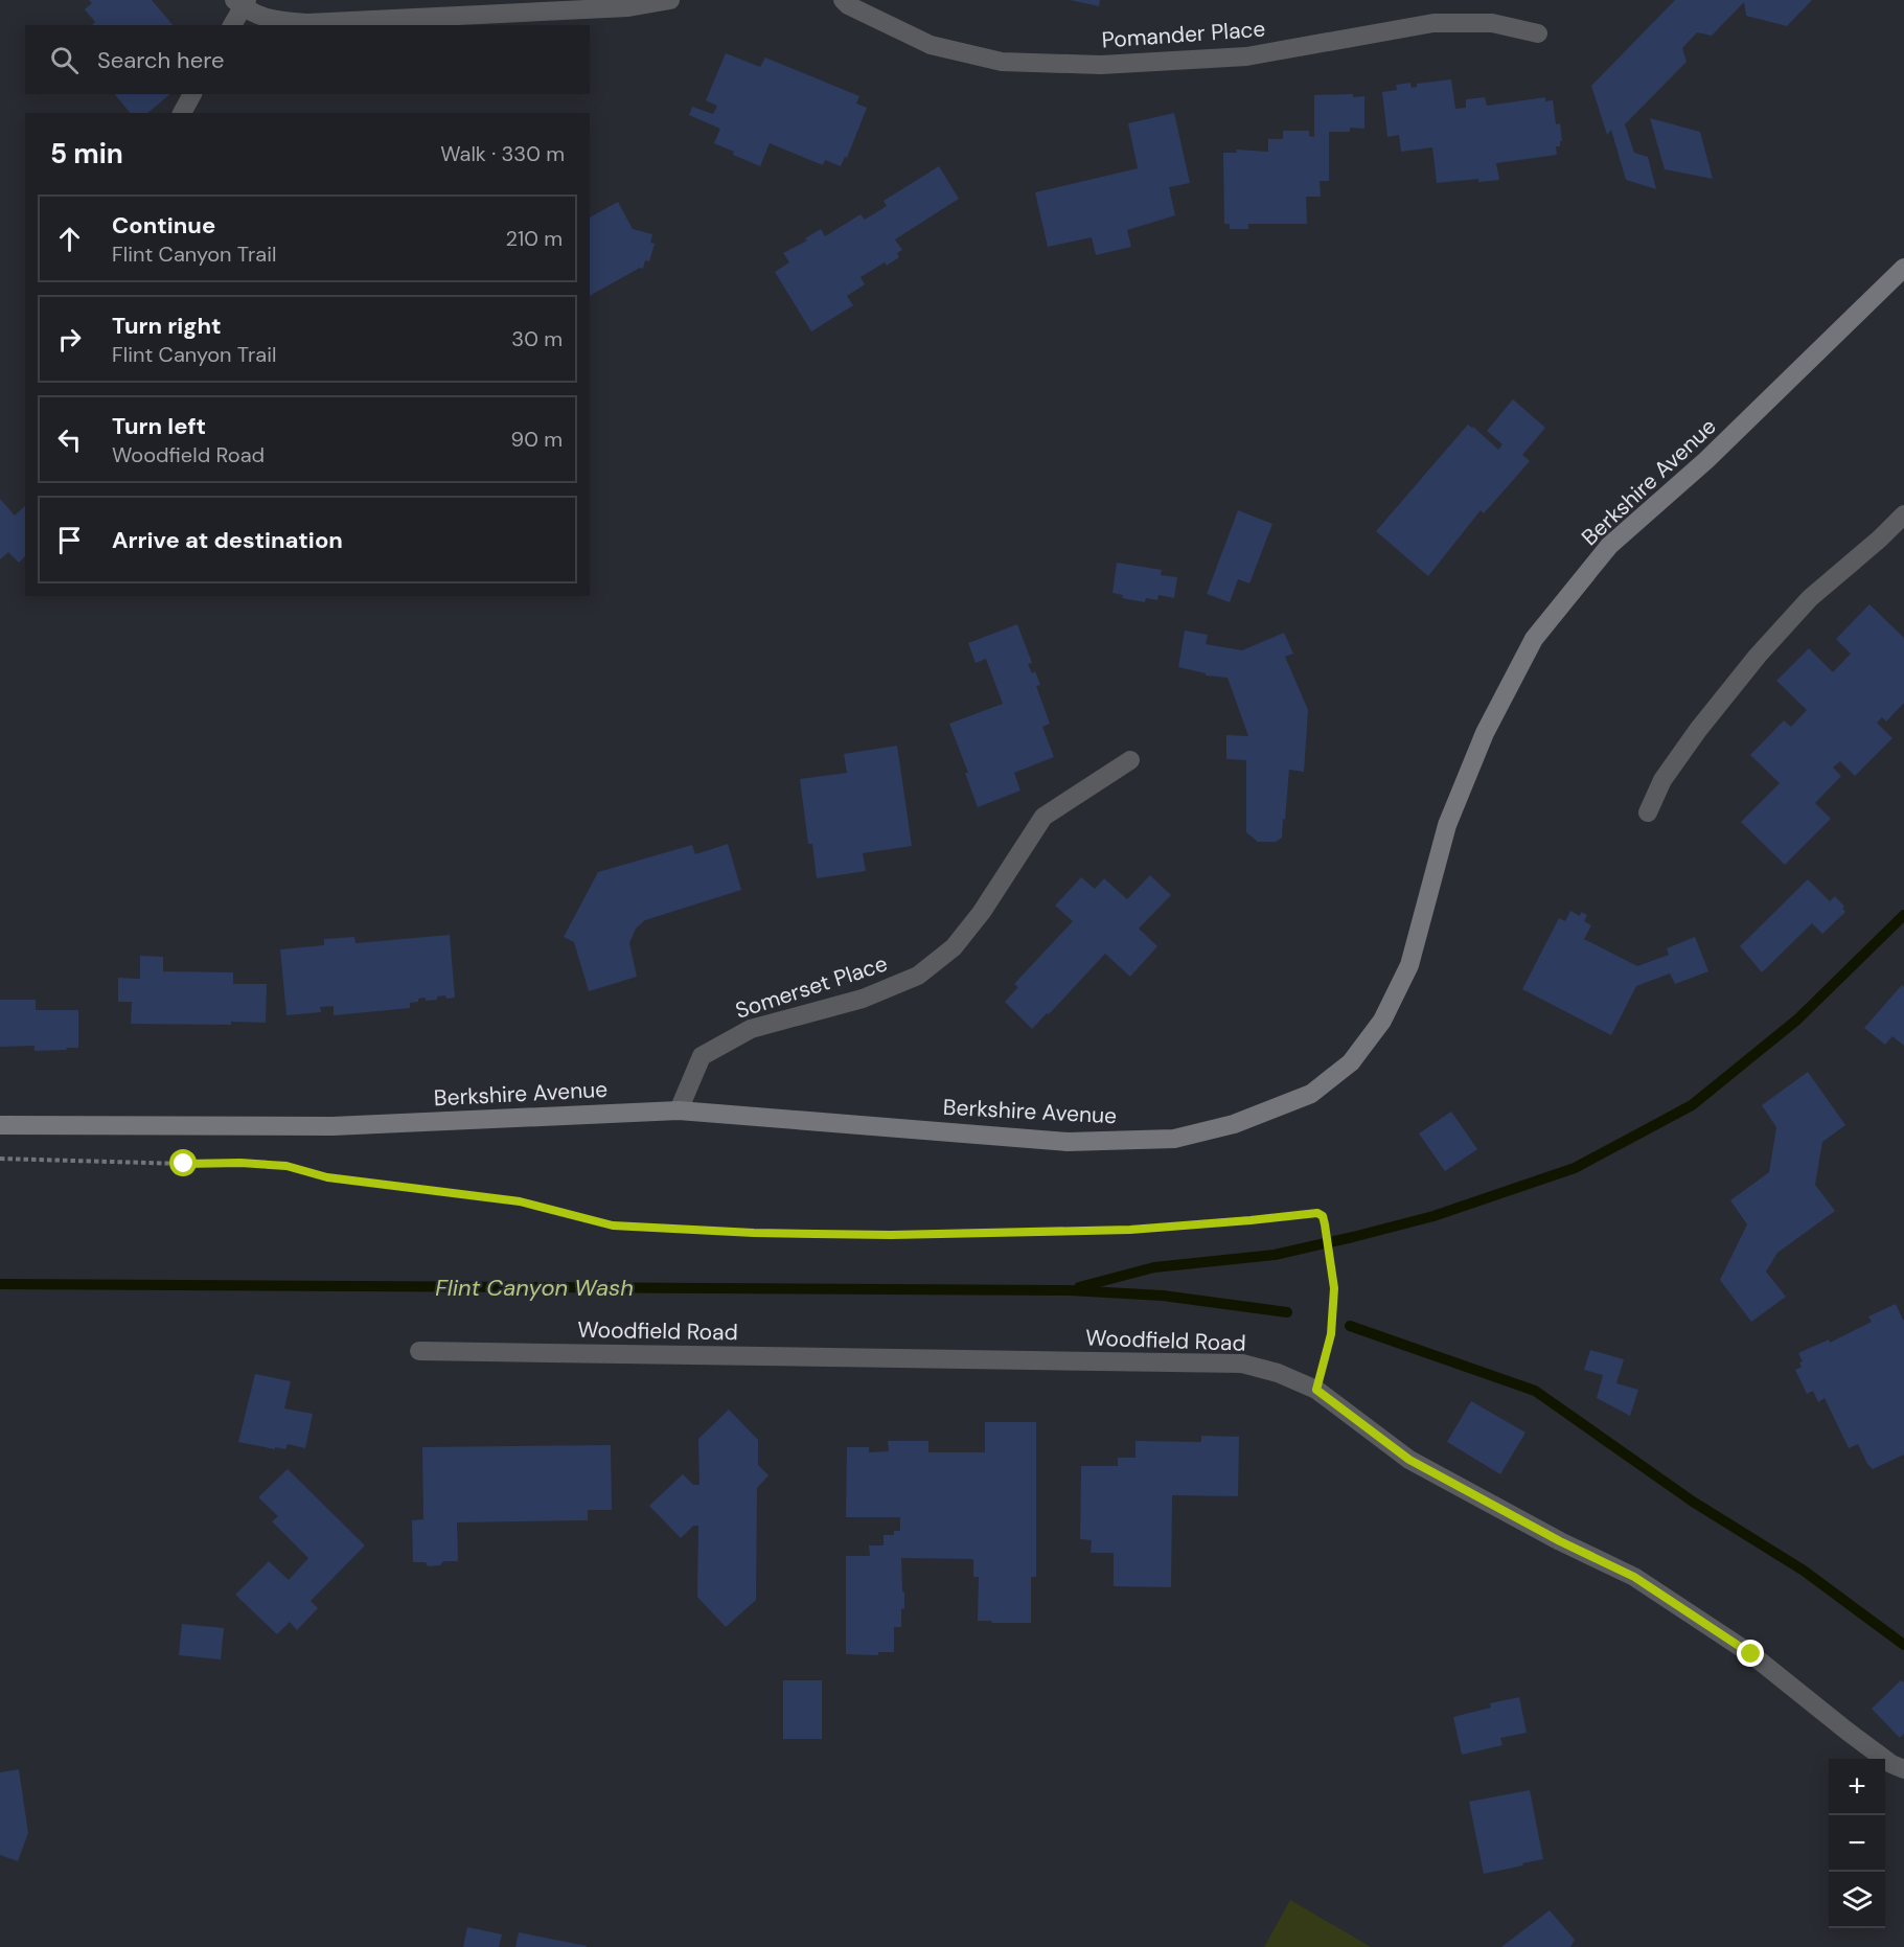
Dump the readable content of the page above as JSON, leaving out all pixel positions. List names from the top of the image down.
{
  "streets": {
    "street": [
      "Pomander Place",
      "Berkshire Avenue",
      "Somerset Place",
      "Woodfield Road"
    ]
  },
  "crossings": [
    ["Berkshire Avenue", "Somerset Place"]
  ],
  "water": ["Flint Canyon Wash"],
  "page": {
    "search": "Search here",
    "heading": ["5 min", "Walk · 330 m"],
    "list": [
      ["Continue", "Flint Canyon Trail", "210 m"],
      ["Turn right", "Flint Canyon Trail", "30 m"],
      ["Turn left", "Woodfield Road", "90 m"],
      "Arrive at destination"
    ],
    "map_buttons": ["+", "−"]
  }
}
